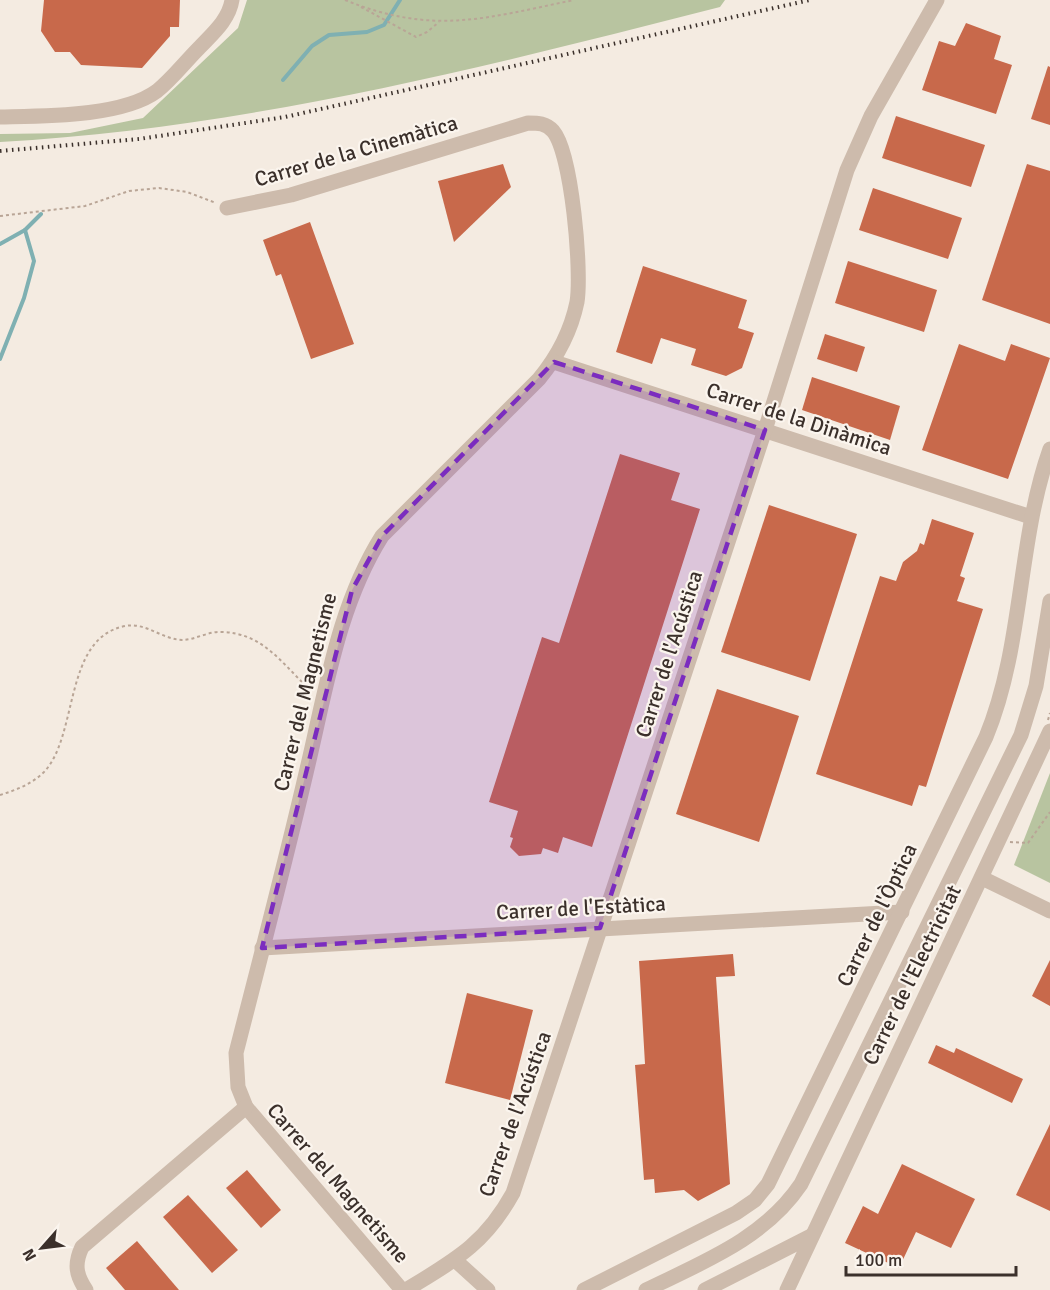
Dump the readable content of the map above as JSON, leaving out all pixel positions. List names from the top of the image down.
{
  "streets": {
    "street": [
      "Carrer de la Cinemàtica",
      "Carrer de la Dinàmica",
      "Carrer de l'Acústica",
      "Carrer del Magnetisme",
      "Carrer de l'Estàtica",
      "Carrer de l'Òptica",
      "Carrer de l'Electricitat"
    ]
  },
  "crossings": [
    ["Carrer de la Cinemàtica", "Carrer del Magnetisme"],
    ["Carrer de la Dinàmica", "Carrer de l'Acústica"],
    ["Carrer de la Dinàmica", "Carrer del Magnetisme"],
    ["Carrer de la Dinàmica", "Carrer de l'Òptica"],
    ["Carrer de l'Acústica", "Carrer del Magnetisme"],
    ["Carrer de l'Acústica", "Carrer de l'Estàtica"],
    ["Carrer del Magnetisme", "Carrer de l'Estàtica"],
    ["Carrer de l'Estàtica", "Carrer de l'Òptica"]
  ],
  "scale_bar": "100 m",
  "north": "bottom left"
}
